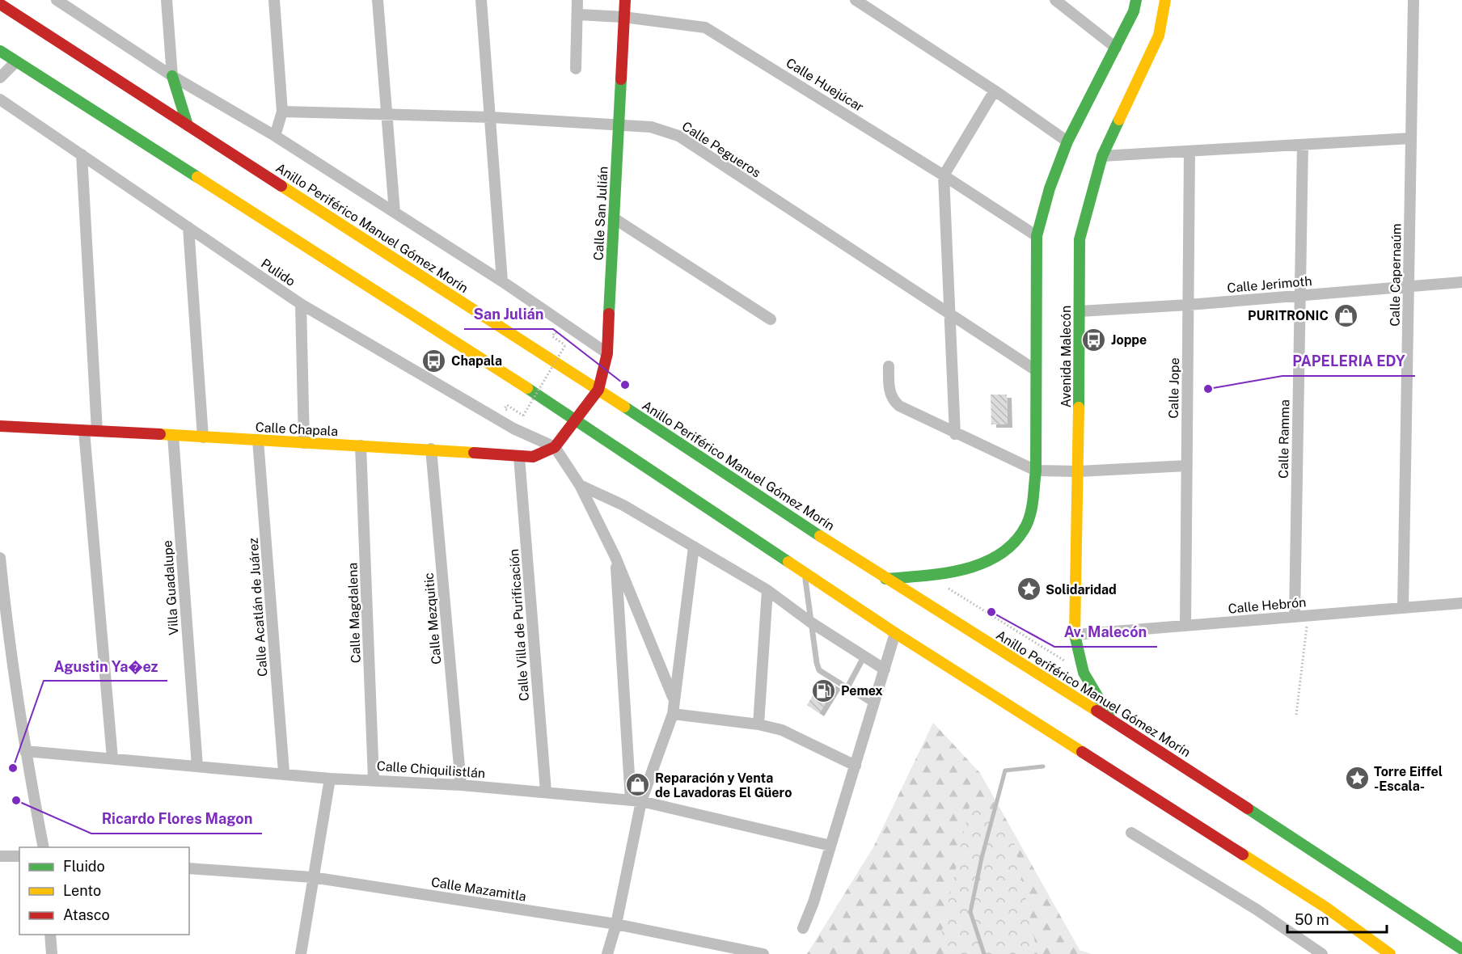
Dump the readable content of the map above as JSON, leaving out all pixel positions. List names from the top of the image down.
{
  "streets": {
    "main road": [
      "Calle San Julián",
      "Anillo Periférico Manuel Gómez Morín",
      "Avenida Malecón",
      "Calle Chapala"
    ],
    "street": [
      "Calle Huejúcar",
      "Calle Pegueros",
      "Pulido",
      "Calle Capernaúm",
      "Calle Jerimoth",
      "Calle Jope",
      "Calle Ramma",
      "Villa Guadalupe",
      "Calle Hebrón",
      "Calle Acatlán de Juárez",
      "Calle Magdalena",
      "Calle Mezquitic",
      "Calle Villa de Purificación",
      "Calle Chiquilistlán",
      "Calle Mazamitla"
    ]
  },
  "crossings": [
    ["Calle Huejúcar", "Calle San Julián"],
    ["Calle Pegueros", "Calle San Julián"],
    ["Calle San Julián", "Anillo Periférico Manuel Gómez Morín"],
    ["Calle San Julián", "Calle Chapala"],
    ["Anillo Periférico Manuel Gómez Morín", "Avenida Malecón"],
    ["Pulido", "Calle Chapala"],
    ["Calle Capernaúm", "Calle Jerimoth"],
    ["Calle Capernaúm", "Calle Hebrón"],
    ["Calle Jerimoth", "Avenida Malecón"],
    ["Calle Jerimoth", "Calle Jope"],
    ["Calle Jerimoth", "Calle Ramma"],
    ["Avenida Malecón", "Calle Hebrón"],
    ["Calle Jope", "Calle Hebrón"],
    ["Calle Chapala", "Villa Guadalupe"],
    ["Calle Chapala", "Calle Acatlán de Juárez"],
    ["Calle Chapala", "Calle Magdalena"],
    ["Calle Chapala", "Calle Mezquitic"],
    ["Calle Chapala", "Calle Villa de Purificación"],
    ["Calle Ramma", "Calle Hebrón"],
    ["Villa Guadalupe", "Calle Chiquilistlán"],
    ["Calle Acatlán de Juárez", "Calle Chiquilistlán"],
    ["Calle Magdalena", "Calle Chiquilistlán"],
    ["Calle Mezquitic", "Calle Chiquilistlán"],
    ["Calle Villa de Purificación", "Calle Chiquilistlán"]
  ],
  "places": {
    "shop": ["PURITRONIC", "Reparación y Venta de Lavadoras El Güero"],
    "bus stop": ["Joppe", "Chapala"],
    "other": [
      "San Julián",
      "PAPELERIA EDY",
      "Av. Malecón",
      "Agustin Ya�ez",
      "Ricardo Flores Magon"
    ],
    "place": ["Solidaridad", "Torre Eiffel -Escala-"],
    "fuel station": ["Pemex"]
  },
  "legend": ["Fluido", "Lento", "Atasco"],
  "scale_bar": "50 m"
}
